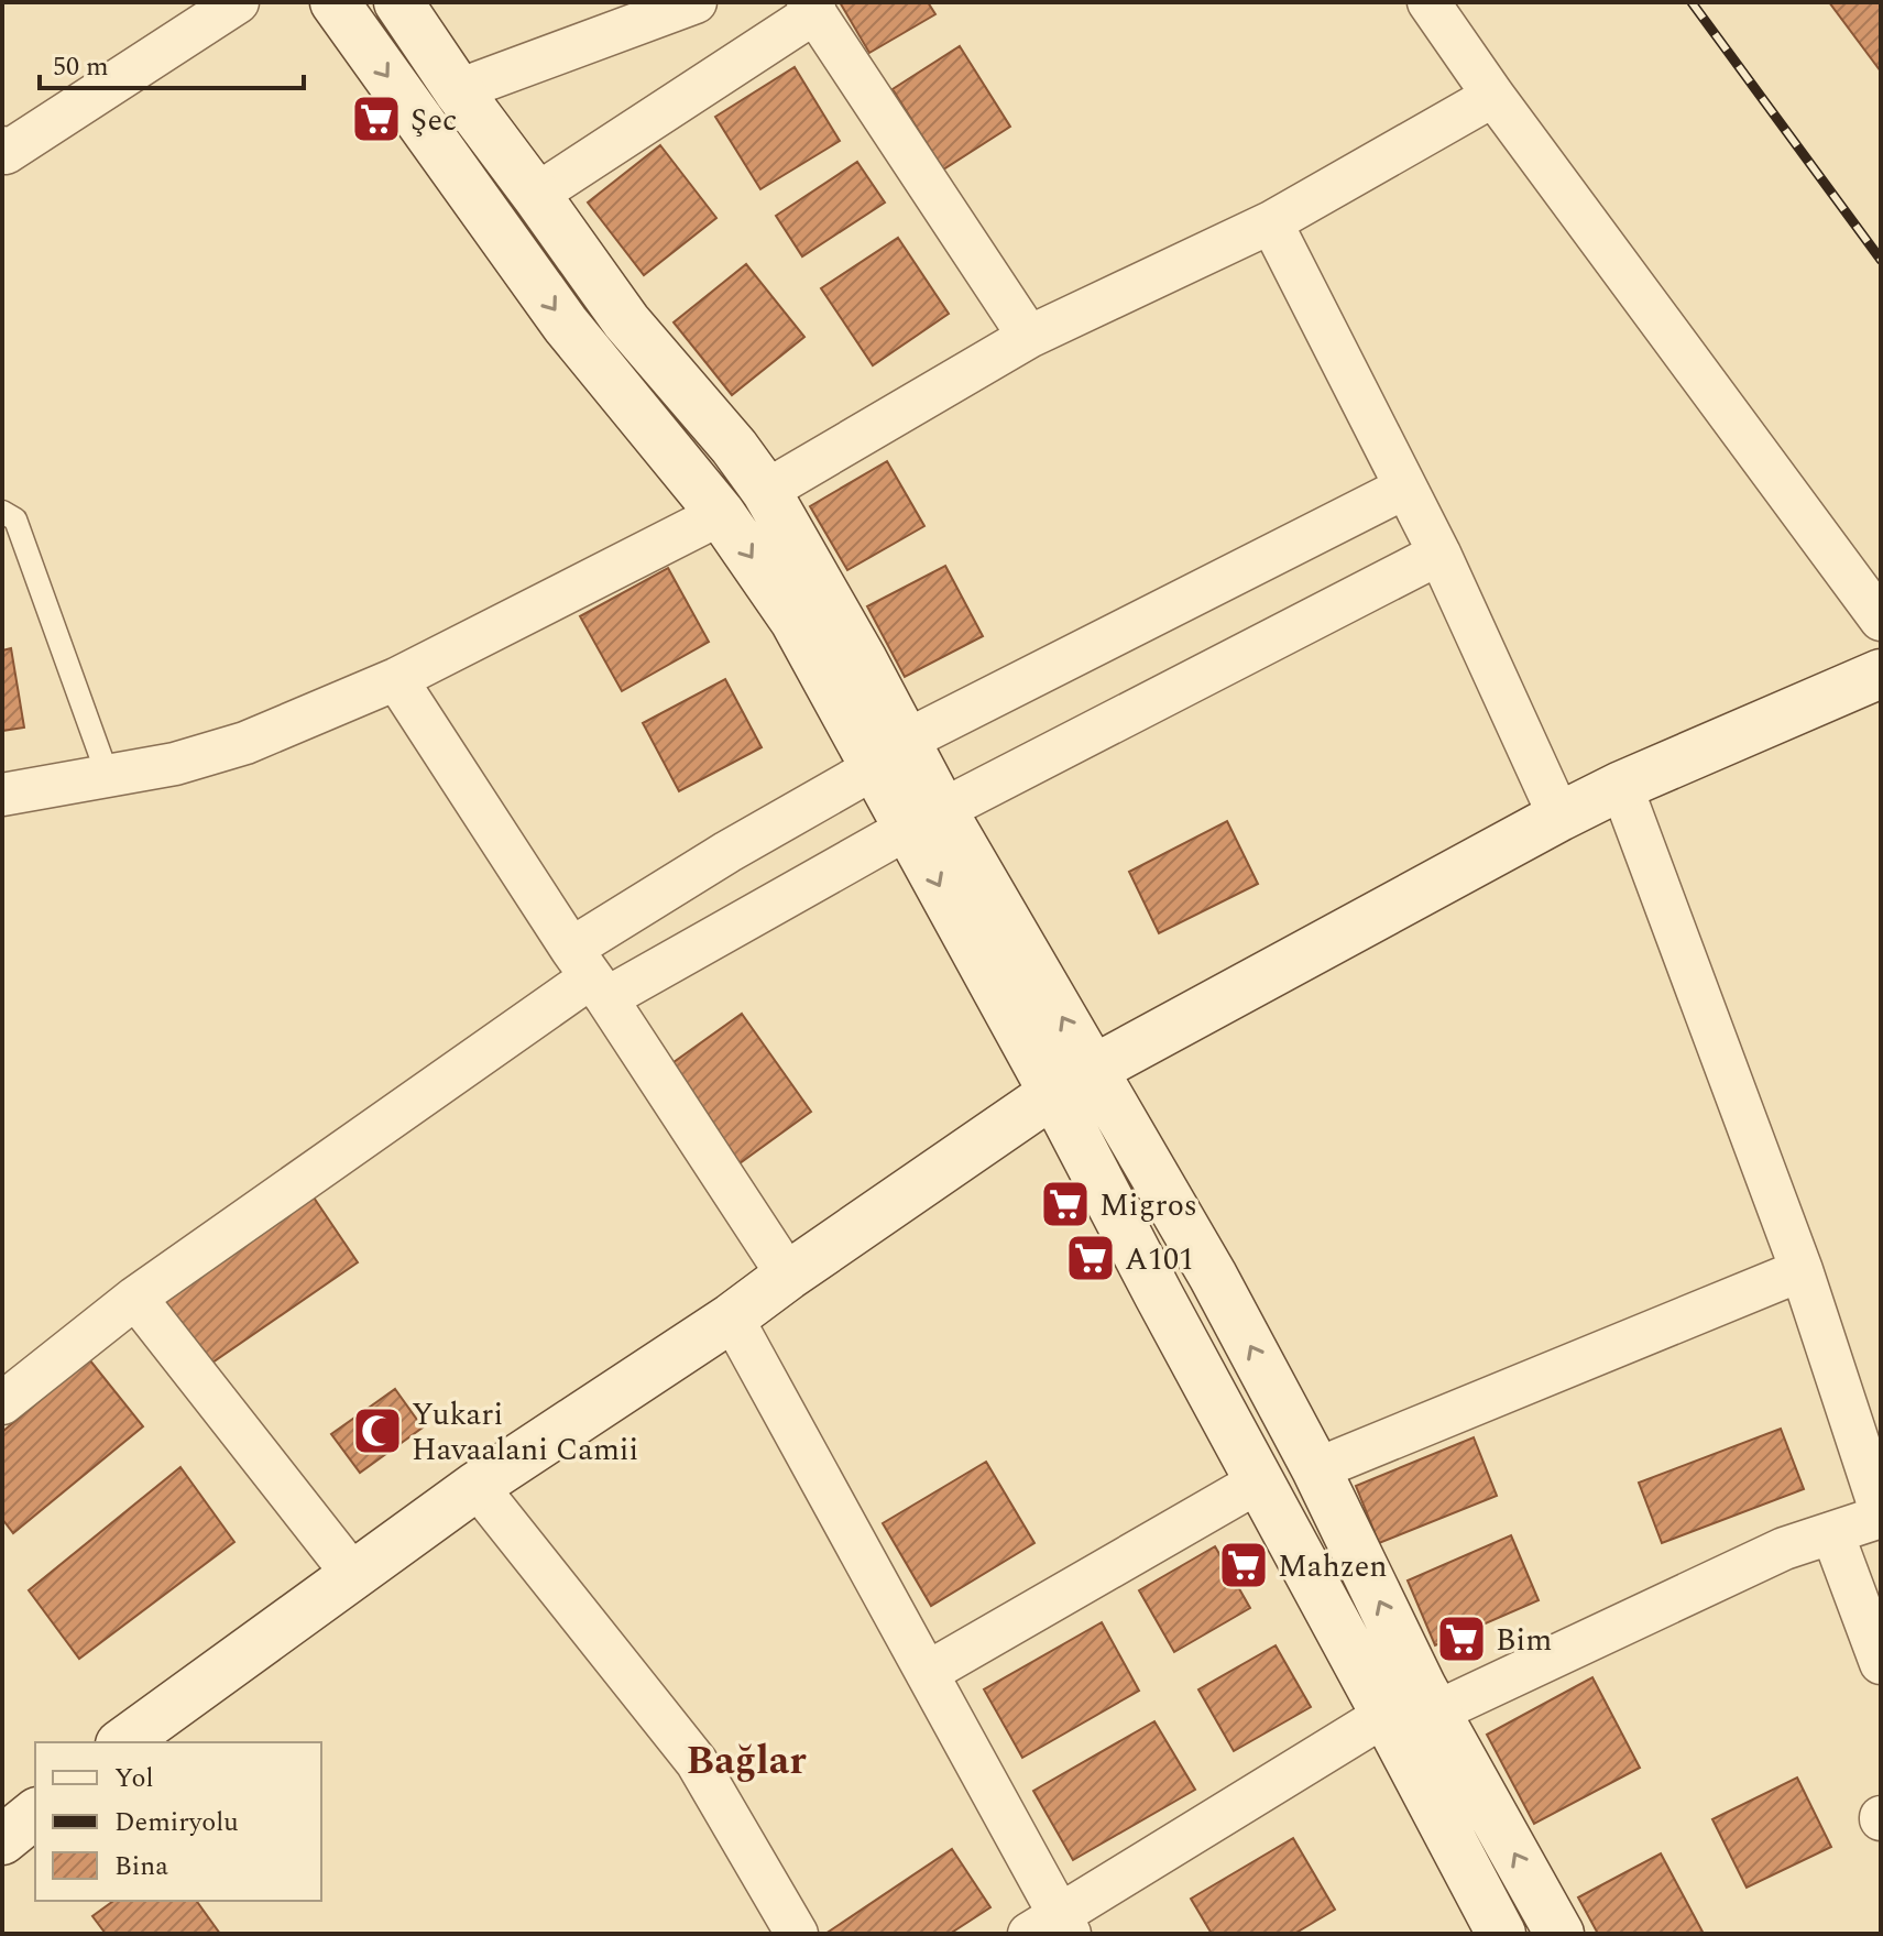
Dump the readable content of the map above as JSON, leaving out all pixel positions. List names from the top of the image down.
{
  "districts": ["Bağlar"],
  "places": {
    "supermarket": [
      "Şec",
      "Migros",
      "A101",
      "Mahzen",
      "Bim"
    ],
    "mosque": ["Yukari Havaalani Camii"]
  },
  "legend": ["Yol", "Demiryolu", "Bina"],
  "scale_bar": "50 m"
}
